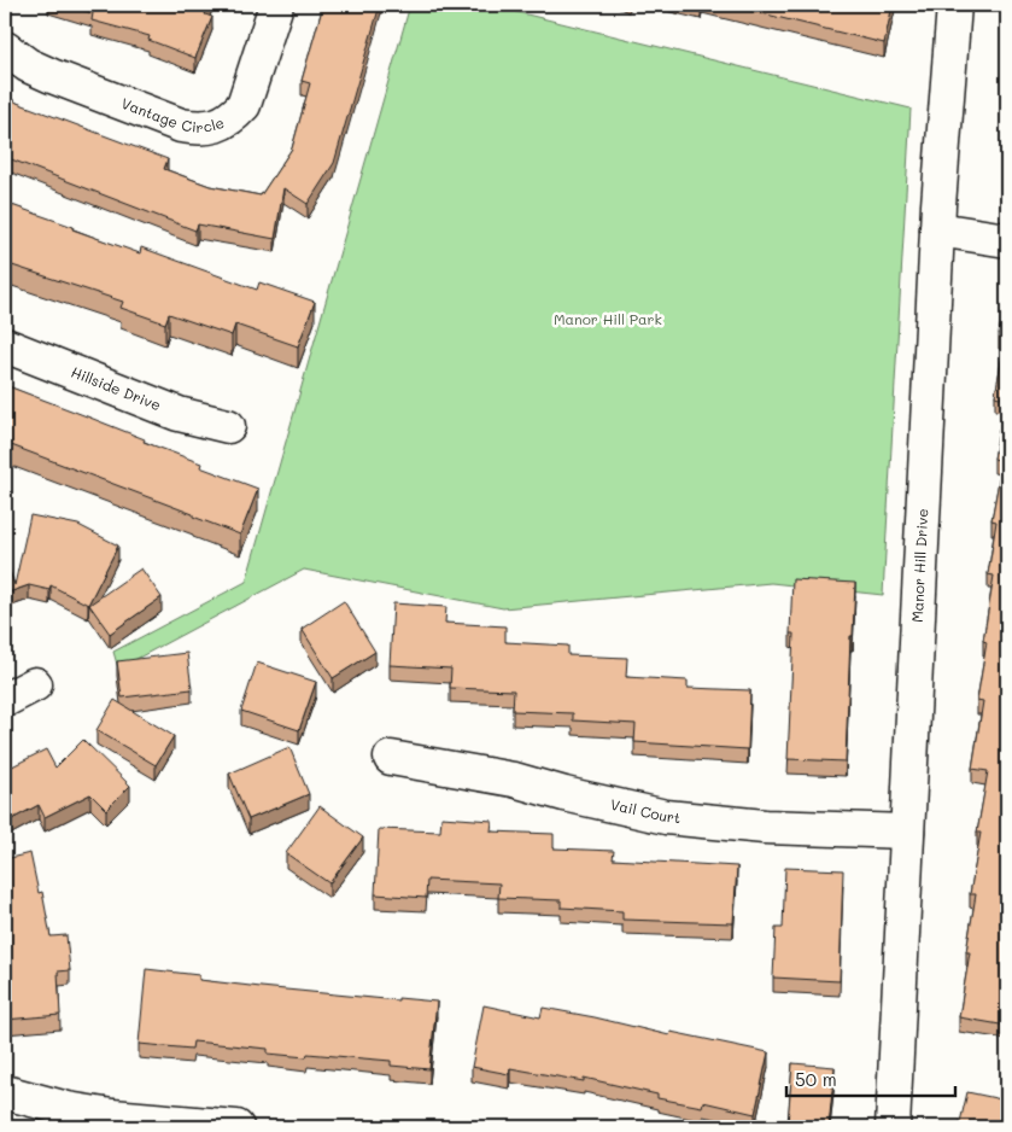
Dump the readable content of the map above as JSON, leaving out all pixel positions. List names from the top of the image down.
{
  "streets": {
    "street": [
      "Vantage Circle",
      "Hillside Drive",
      "Manor Hill Drive",
      "Vail Court"
    ]
  },
  "crossings": [
    ["Manor Hill Drive", "Vail Court"]
  ],
  "parks": ["Manor Hill Park"],
  "scale_bar": "50 m"
}
